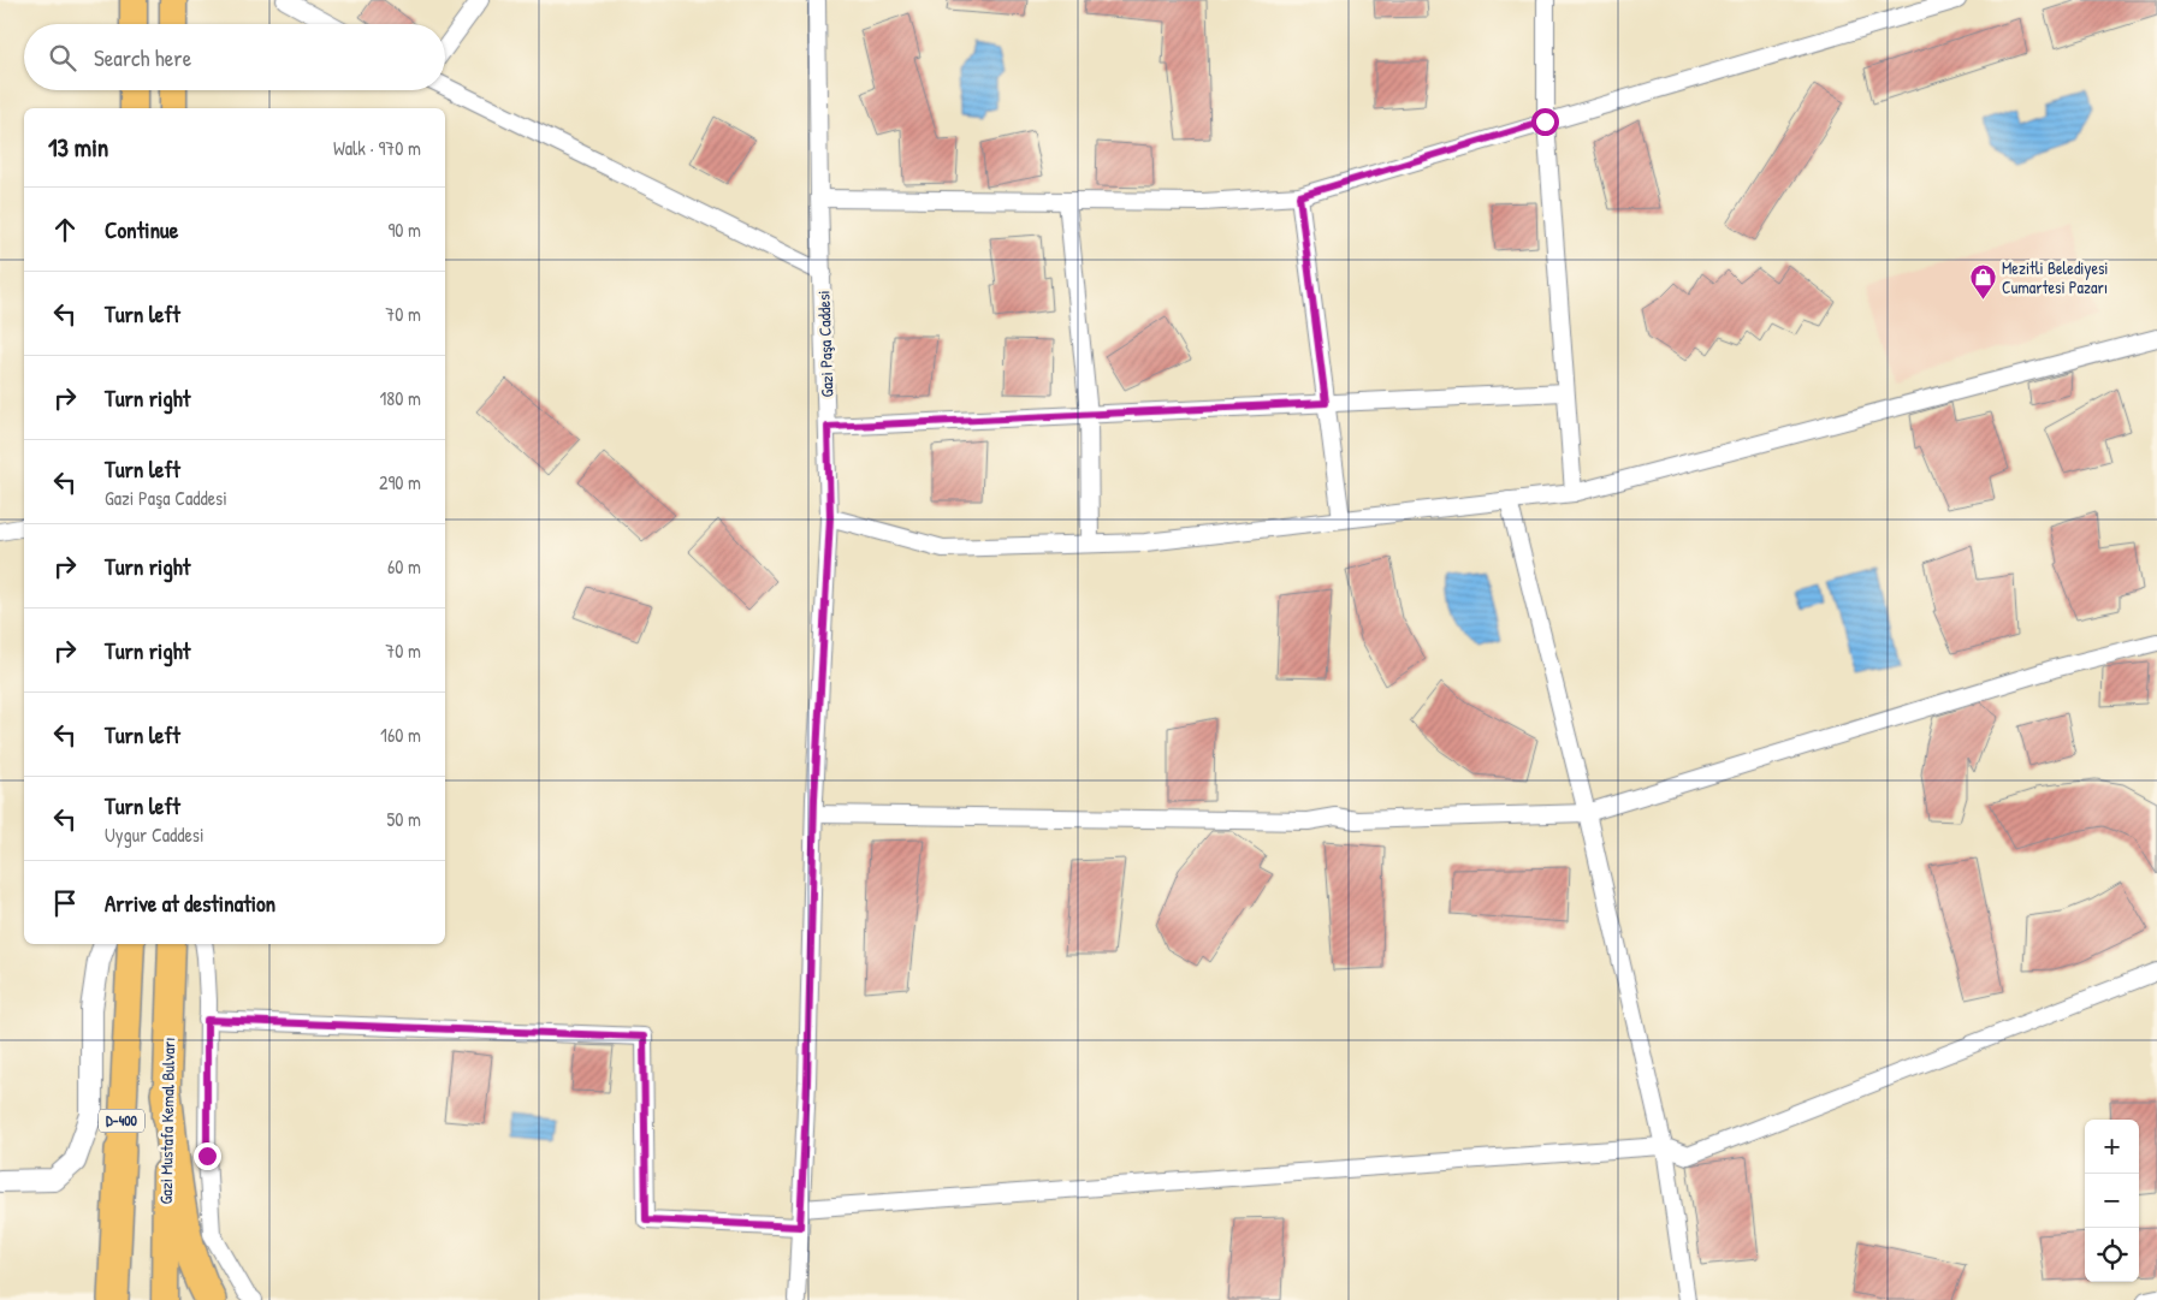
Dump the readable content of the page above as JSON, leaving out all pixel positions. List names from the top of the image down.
{
  "streets": {
    "highway": ["D-400", "Gazi Mustafa Kemal Bulvarı"],
    "street": ["Gazi Paşa Caddesi"]
  },
  "places": {
    "shop": ["Mezitli Belediyesi Cumartesi Pazarı"]
  },
  "page": {
    "search": "Search here",
    "heading": ["13 min", "Walk · 970 m"],
    "list": [
      ["Continue", "90 m"],
      ["Turn left", "70 m"],
      ["Turn right", "180 m"],
      ["Turn left", "Gazi Paşa Caddesi", "290 m"],
      ["Turn right", "60 m"],
      ["Turn right", "70 m"],
      ["Turn left", "160 m"],
      ["Turn left", "Uygur Caddesi", "50 m"],
      "Arrive at destination"
    ],
    "map_buttons": ["+", "−"]
  }
}
